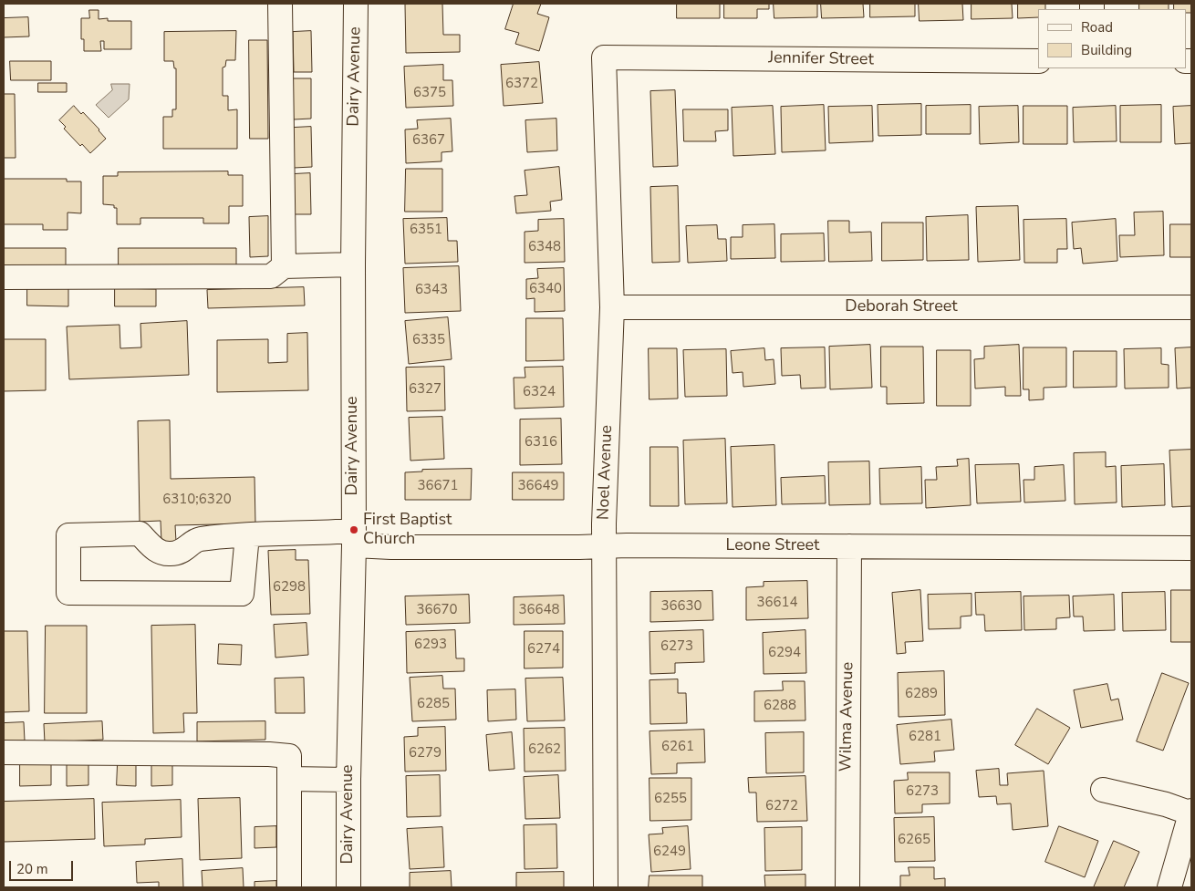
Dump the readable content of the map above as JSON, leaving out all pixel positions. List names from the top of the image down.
{
  "streets": {
    "street": [
      "Jennifer Street",
      "Dairy Avenue",
      "Deborah Street",
      "Noel Avenue",
      "Leone Street",
      "Wilma Avenue"
    ]
  },
  "crossings": [
    ["Jennifer Street", "Noel Avenue"],
    ["Dairy Avenue", "Leone Street"],
    ["Deborah Street", "Noel Avenue"],
    ["Noel Avenue", "Leone Street"],
    ["Leone Street", "Wilma Avenue"]
  ],
  "places": ["First Baptist Church"],
  "house_numbers": [
    "6372",
    "6375",
    "6367",
    "6351",
    "6348",
    "6340",
    "6343",
    "6335",
    "6327",
    "6324",
    "6316",
    "36671",
    "36649",
    "6310;6320",
    "6298",
    "36614",
    "36630",
    "36670",
    "36648",
    "6293",
    "6273",
    "6274",
    "6294",
    "6289",
    "6285",
    "6288",
    "6281",
    "6261",
    "6262",
    "6279",
    "6273",
    "6255",
    "6272",
    "6265",
    "6249"
  ],
  "legend": ["Road", "Building"],
  "scale_bar": "20 m"
}
